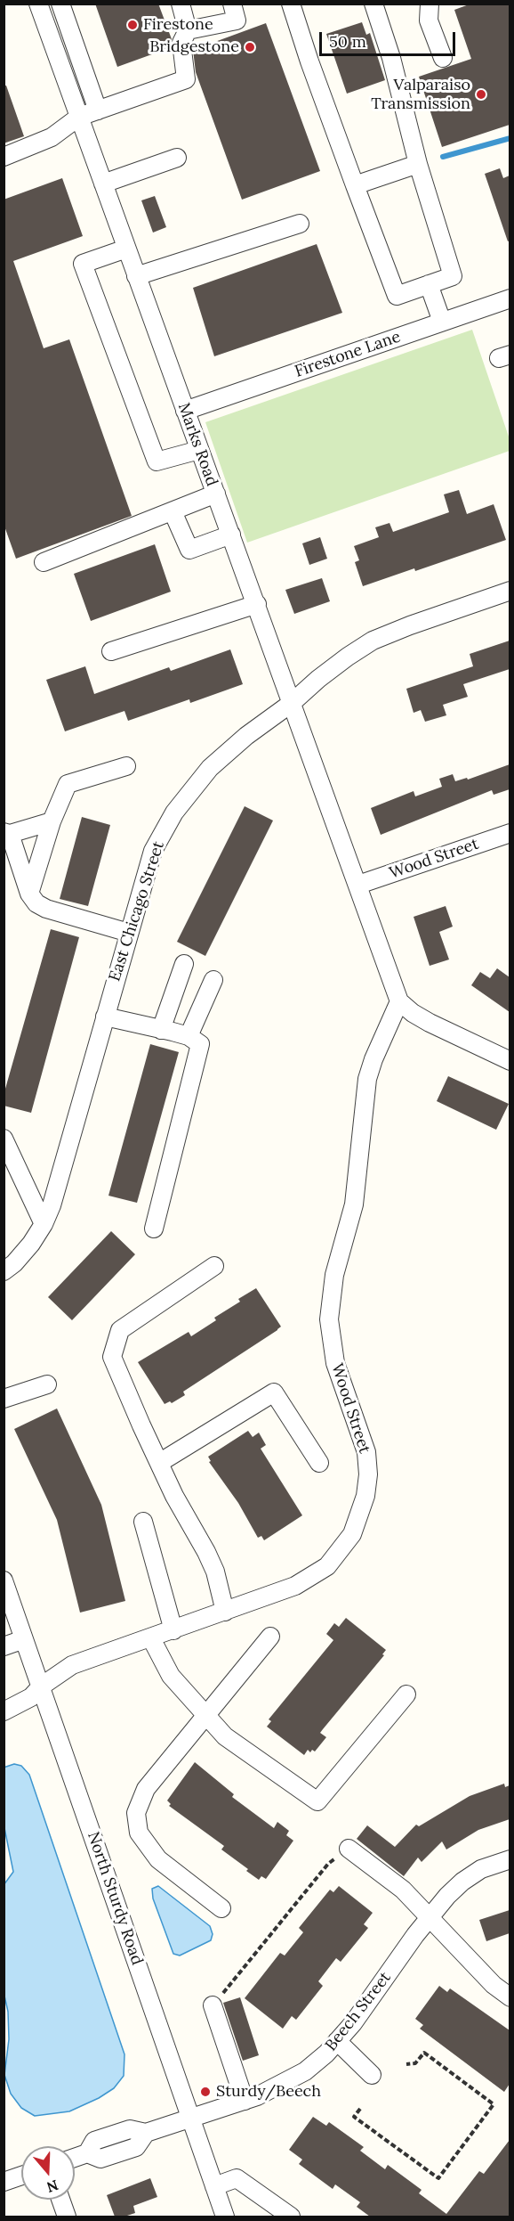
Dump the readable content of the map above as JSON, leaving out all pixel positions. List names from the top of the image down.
{
  "streets": {
    "street": [
      "Firestone Lane",
      "Marks Road",
      "Wood Street",
      "East Chicago Street",
      "North Sturdy Road",
      "Beech Street"
    ]
  },
  "crossings": [
    ["Firestone Lane", "Marks Road"],
    ["Marks Road", "Wood Street"],
    ["Marks Road", "East Chicago Street"],
    ["Wood Street", "North Sturdy Road"],
    ["North Sturdy Road", "Beech Street"]
  ],
  "places": [
    "Firestone",
    "Bridgestone",
    "Valparaiso Transmission",
    "Sturdy/Beech"
  ],
  "scale_bar": "50 m",
  "north": "bottom"
}
